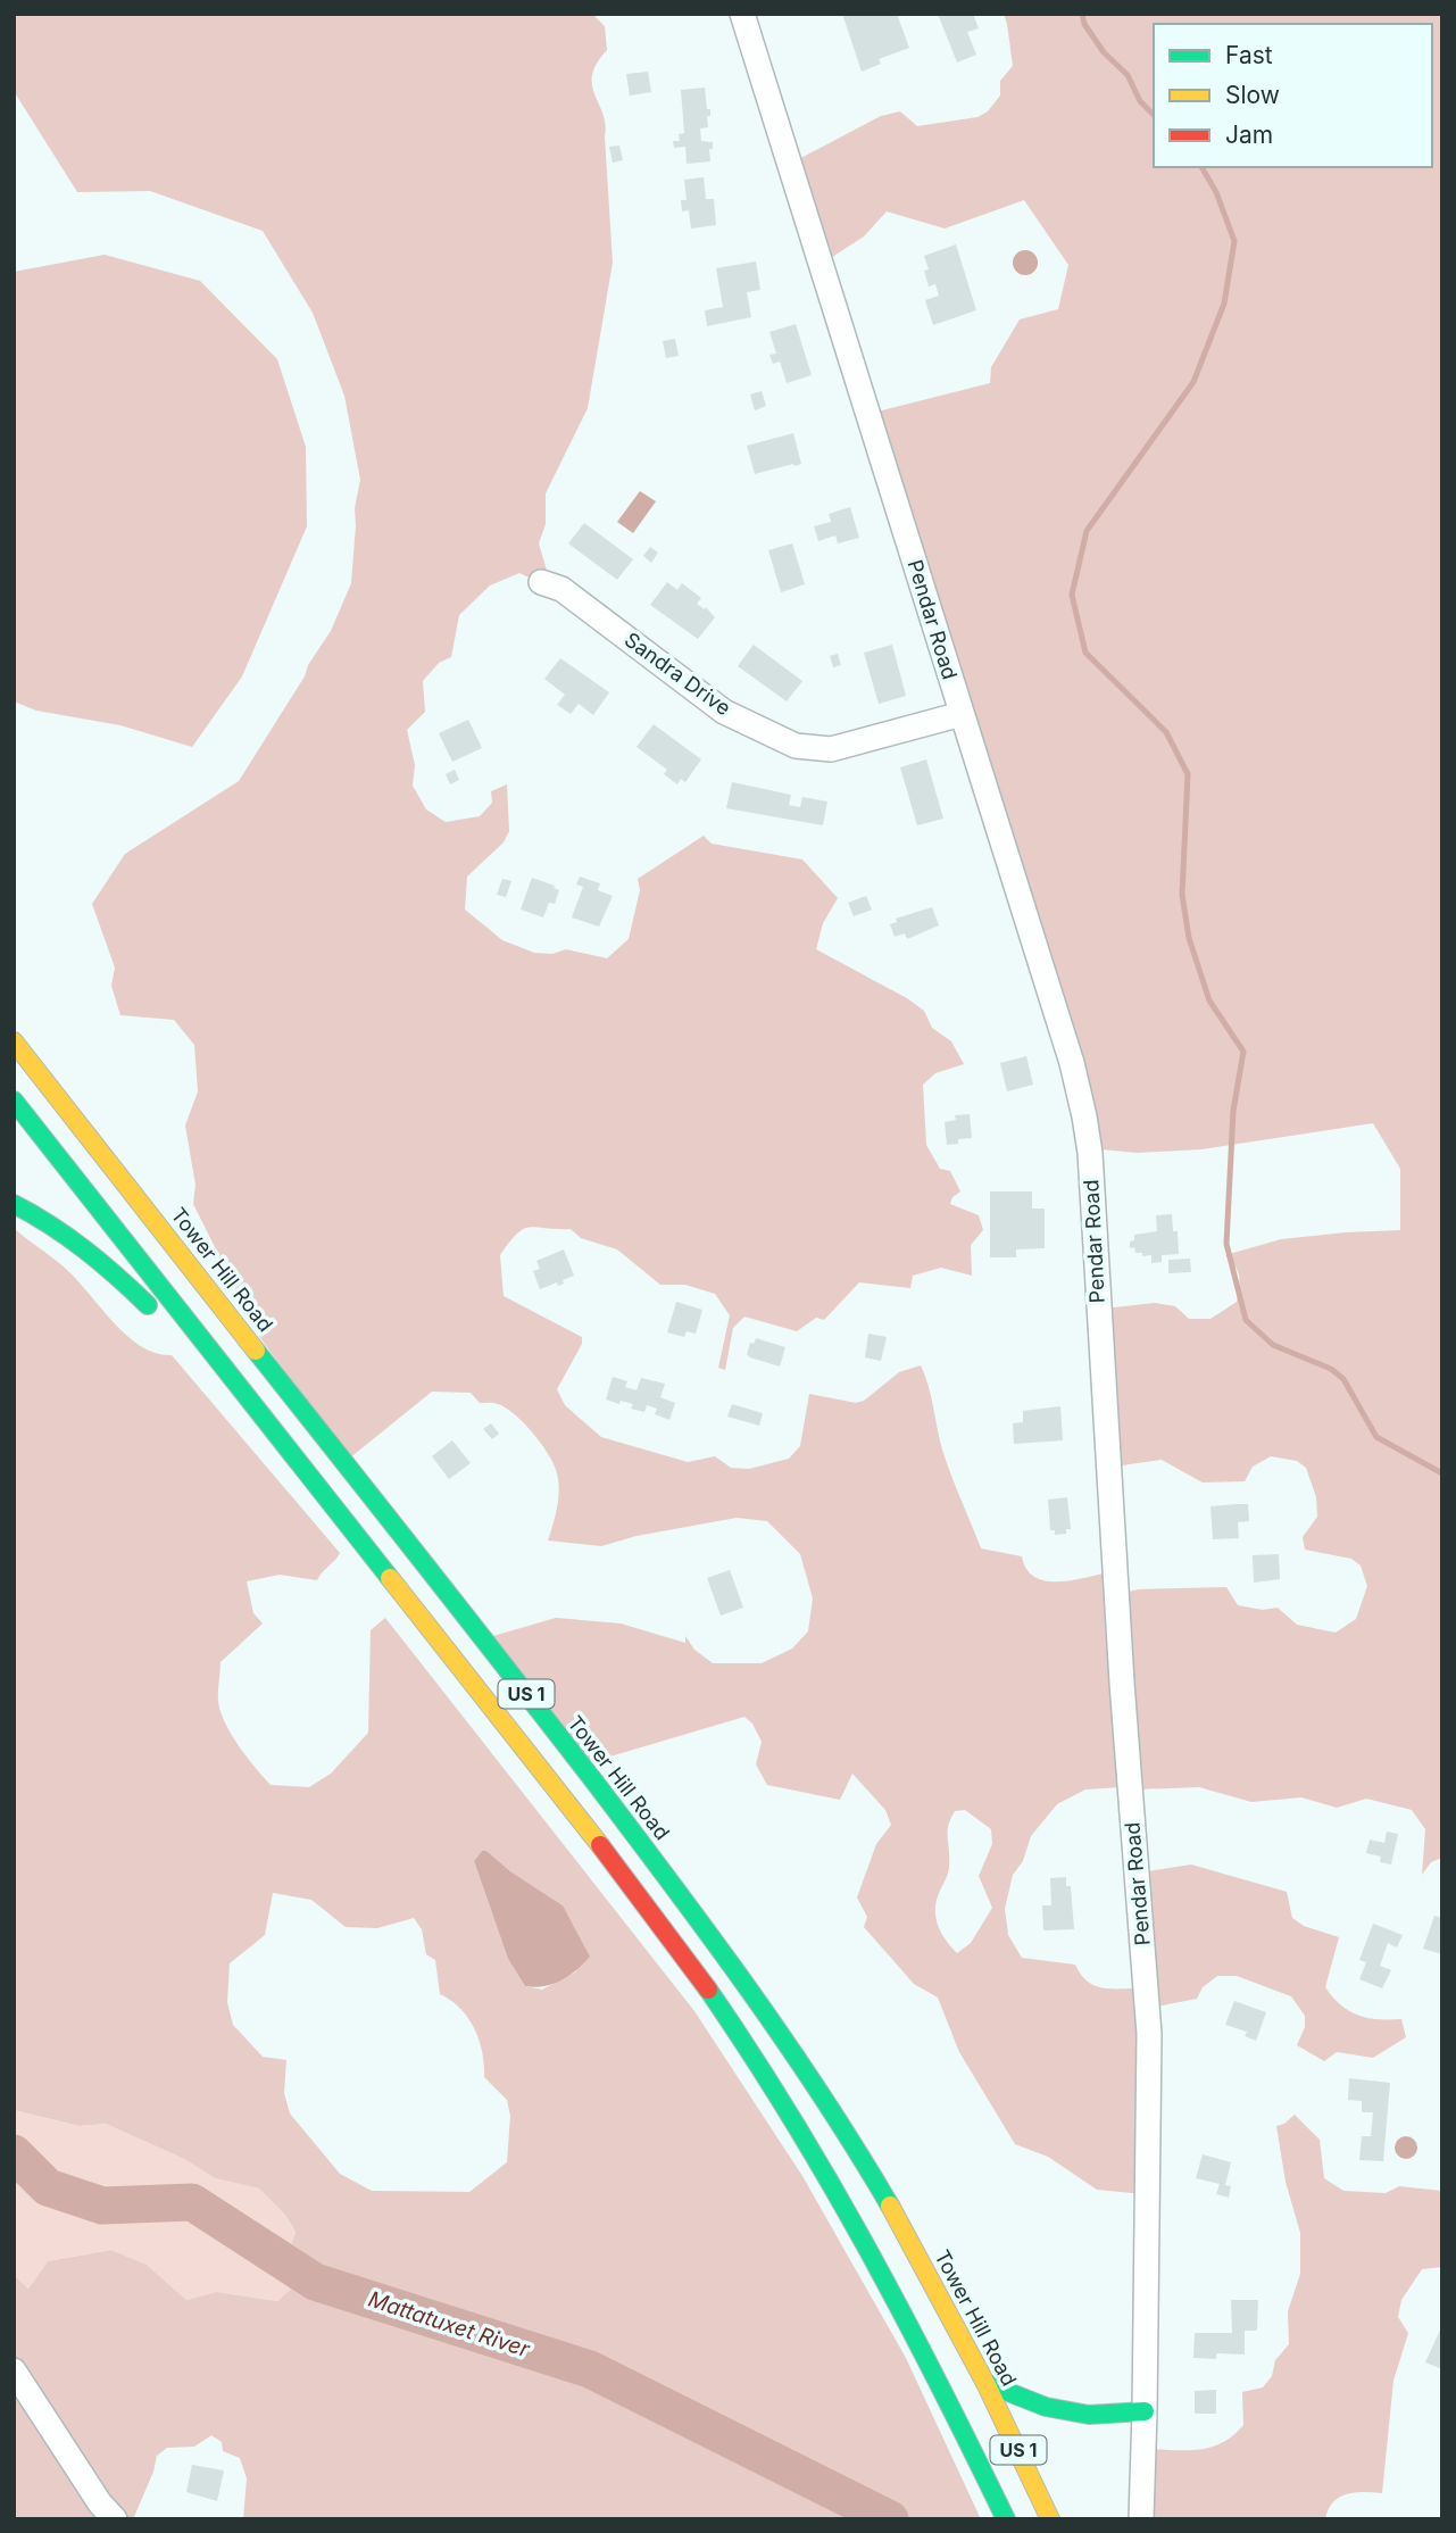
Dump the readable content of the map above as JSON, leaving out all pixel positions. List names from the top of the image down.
{
  "streets": {
    "highway": ["Tower Hill Road", "US 1"],
    "street": ["Pendar Road", "Sandra Drive"]
  },
  "crossings": [
    ["Pendar Road", "Sandra Drive"]
  ],
  "water": ["Mattatuxet River"],
  "legend": ["Fast", "Slow", "Jam"]
}
